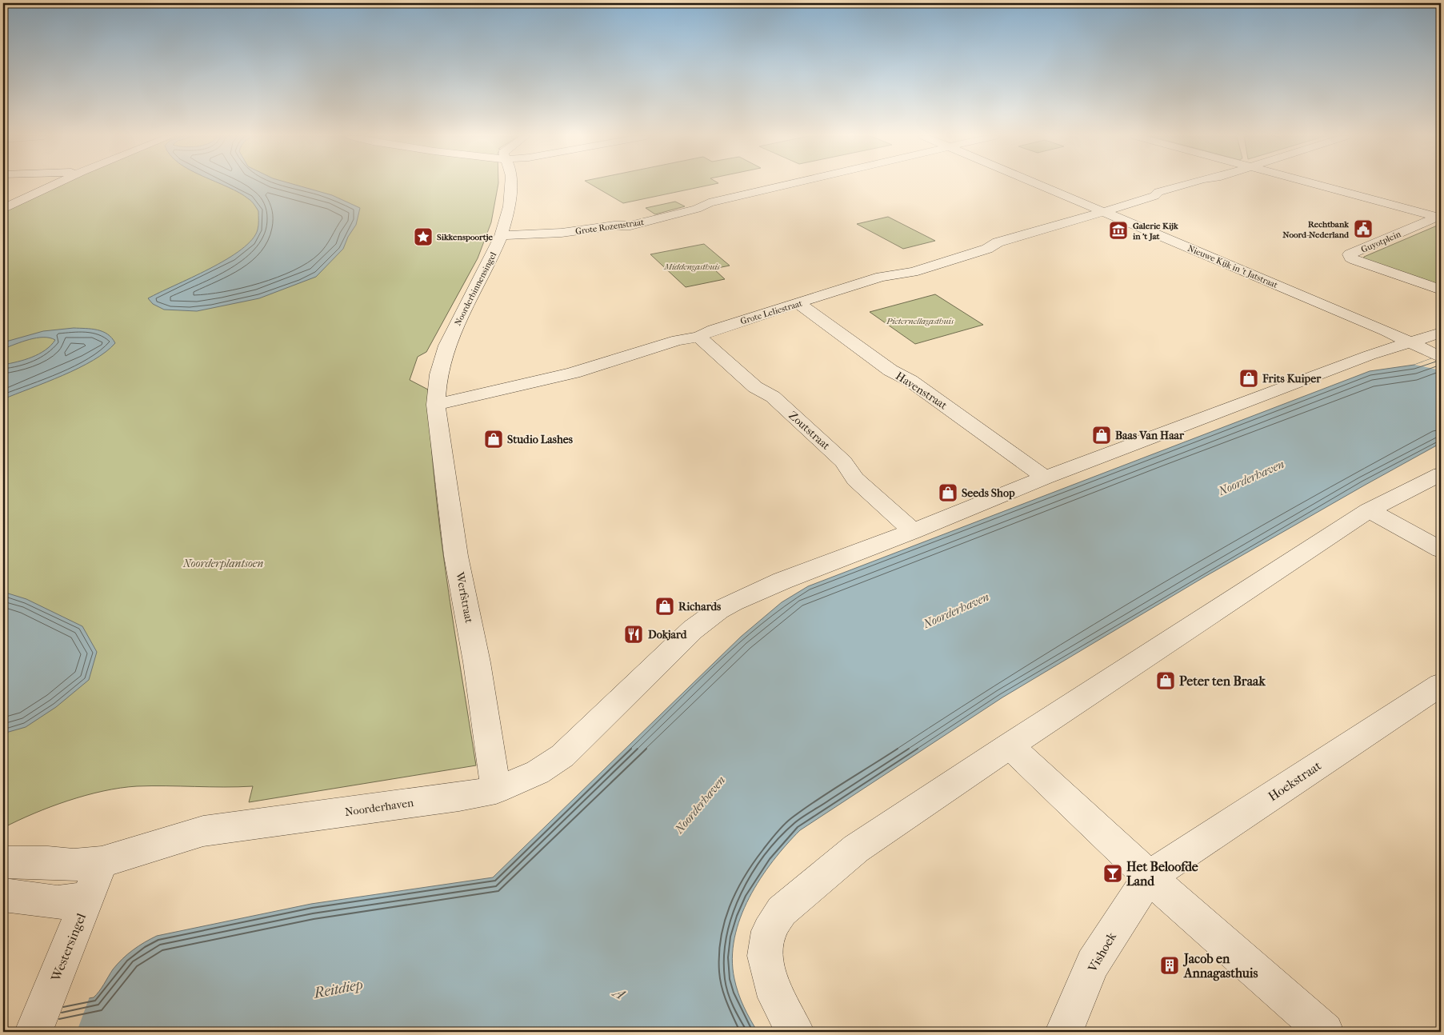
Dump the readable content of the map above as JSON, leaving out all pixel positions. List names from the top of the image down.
{
  "streets": {
    "street": [
      "Grote Rozenstraat",
      "Guyotplein",
      "Nieuwe Kijk in 't Jatstraat",
      "Noorderbinnensingel",
      "Grote Leliestraat",
      "Havenstraat",
      "Zoutstraat",
      "Werfstraat",
      "Hoekstraat",
      "Noorderhaven",
      "Westersingel",
      "Vishoek"
    ]
  },
  "crossings": [
    ["Grote Rozenstraat", "Noorderbinnensingel"],
    ["Nieuwe Kijk in 't Jatstraat", "Grote Leliestraat"],
    ["Nieuwe Kijk in 't Jatstraat", "Noorderhaven"],
    ["Noorderbinnensingel", "Grote Leliestraat"],
    ["Noorderbinnensingel", "Werfstraat"],
    ["Grote Leliestraat", "Havenstraat"],
    ["Grote Leliestraat", "Zoutstraat"],
    ["Grote Leliestraat", "Werfstraat"],
    ["Havenstraat", "Noorderhaven"],
    ["Zoutstraat", "Noorderhaven"],
    ["Werfstraat", "Noorderhaven"],
    ["Hoekstraat", "Vishoek"],
    ["Noorderhaven", "Westersingel"]
  ],
  "water": ["Noorderhaven", "Reitdiep", "A"],
  "parks": ["Middengasthuis", "Pieternellagasthuis", "Noorderplantsoen"],
  "places": {
    "public building": ["Rechtbank Noord-Nederland"],
    "museum": ["Galerie Kijk in 't Jat"],
    "place": ["Sikkenspoortje"],
    "shop": [
      "Frits Kuiper",
      "Baas Van Haar",
      "Studio Lashes",
      "Seeds Shop",
      "Richards",
      "Peter ten Braak"
    ],
    "restaurant": ["Dokjard"],
    "bar": ["Het Beloofde Land"],
    "building": ["Jacob en Annagasthuis"]
  }
}
